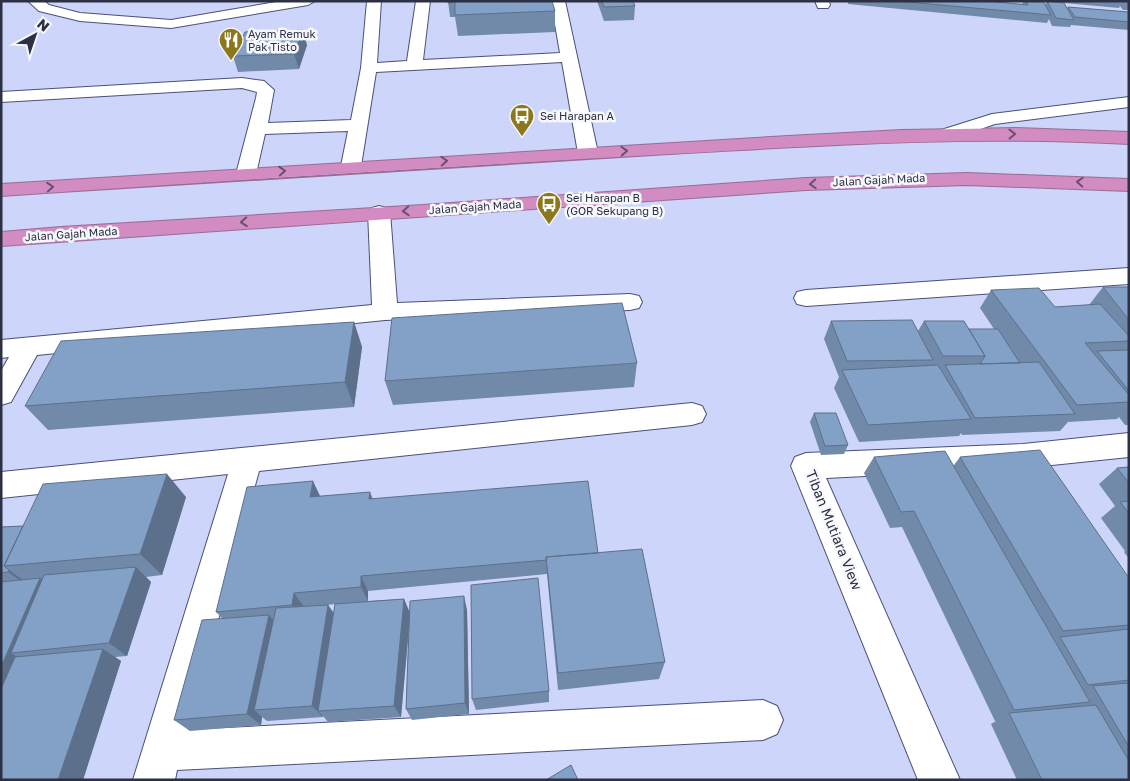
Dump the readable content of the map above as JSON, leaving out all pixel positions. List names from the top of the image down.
{
  "streets": {
    "highway": ["Jalan Gajah Mada"],
    "street": ["Tiban Mutiara View"]
  },
  "places": {
    "restaurant": ["Ayam Remuk Pak Tisto"],
    "bus stop": ["Sei Harapan A", "Sei Harapan B (GOR Sekupang B)"]
  },
  "north": "top right"
}
